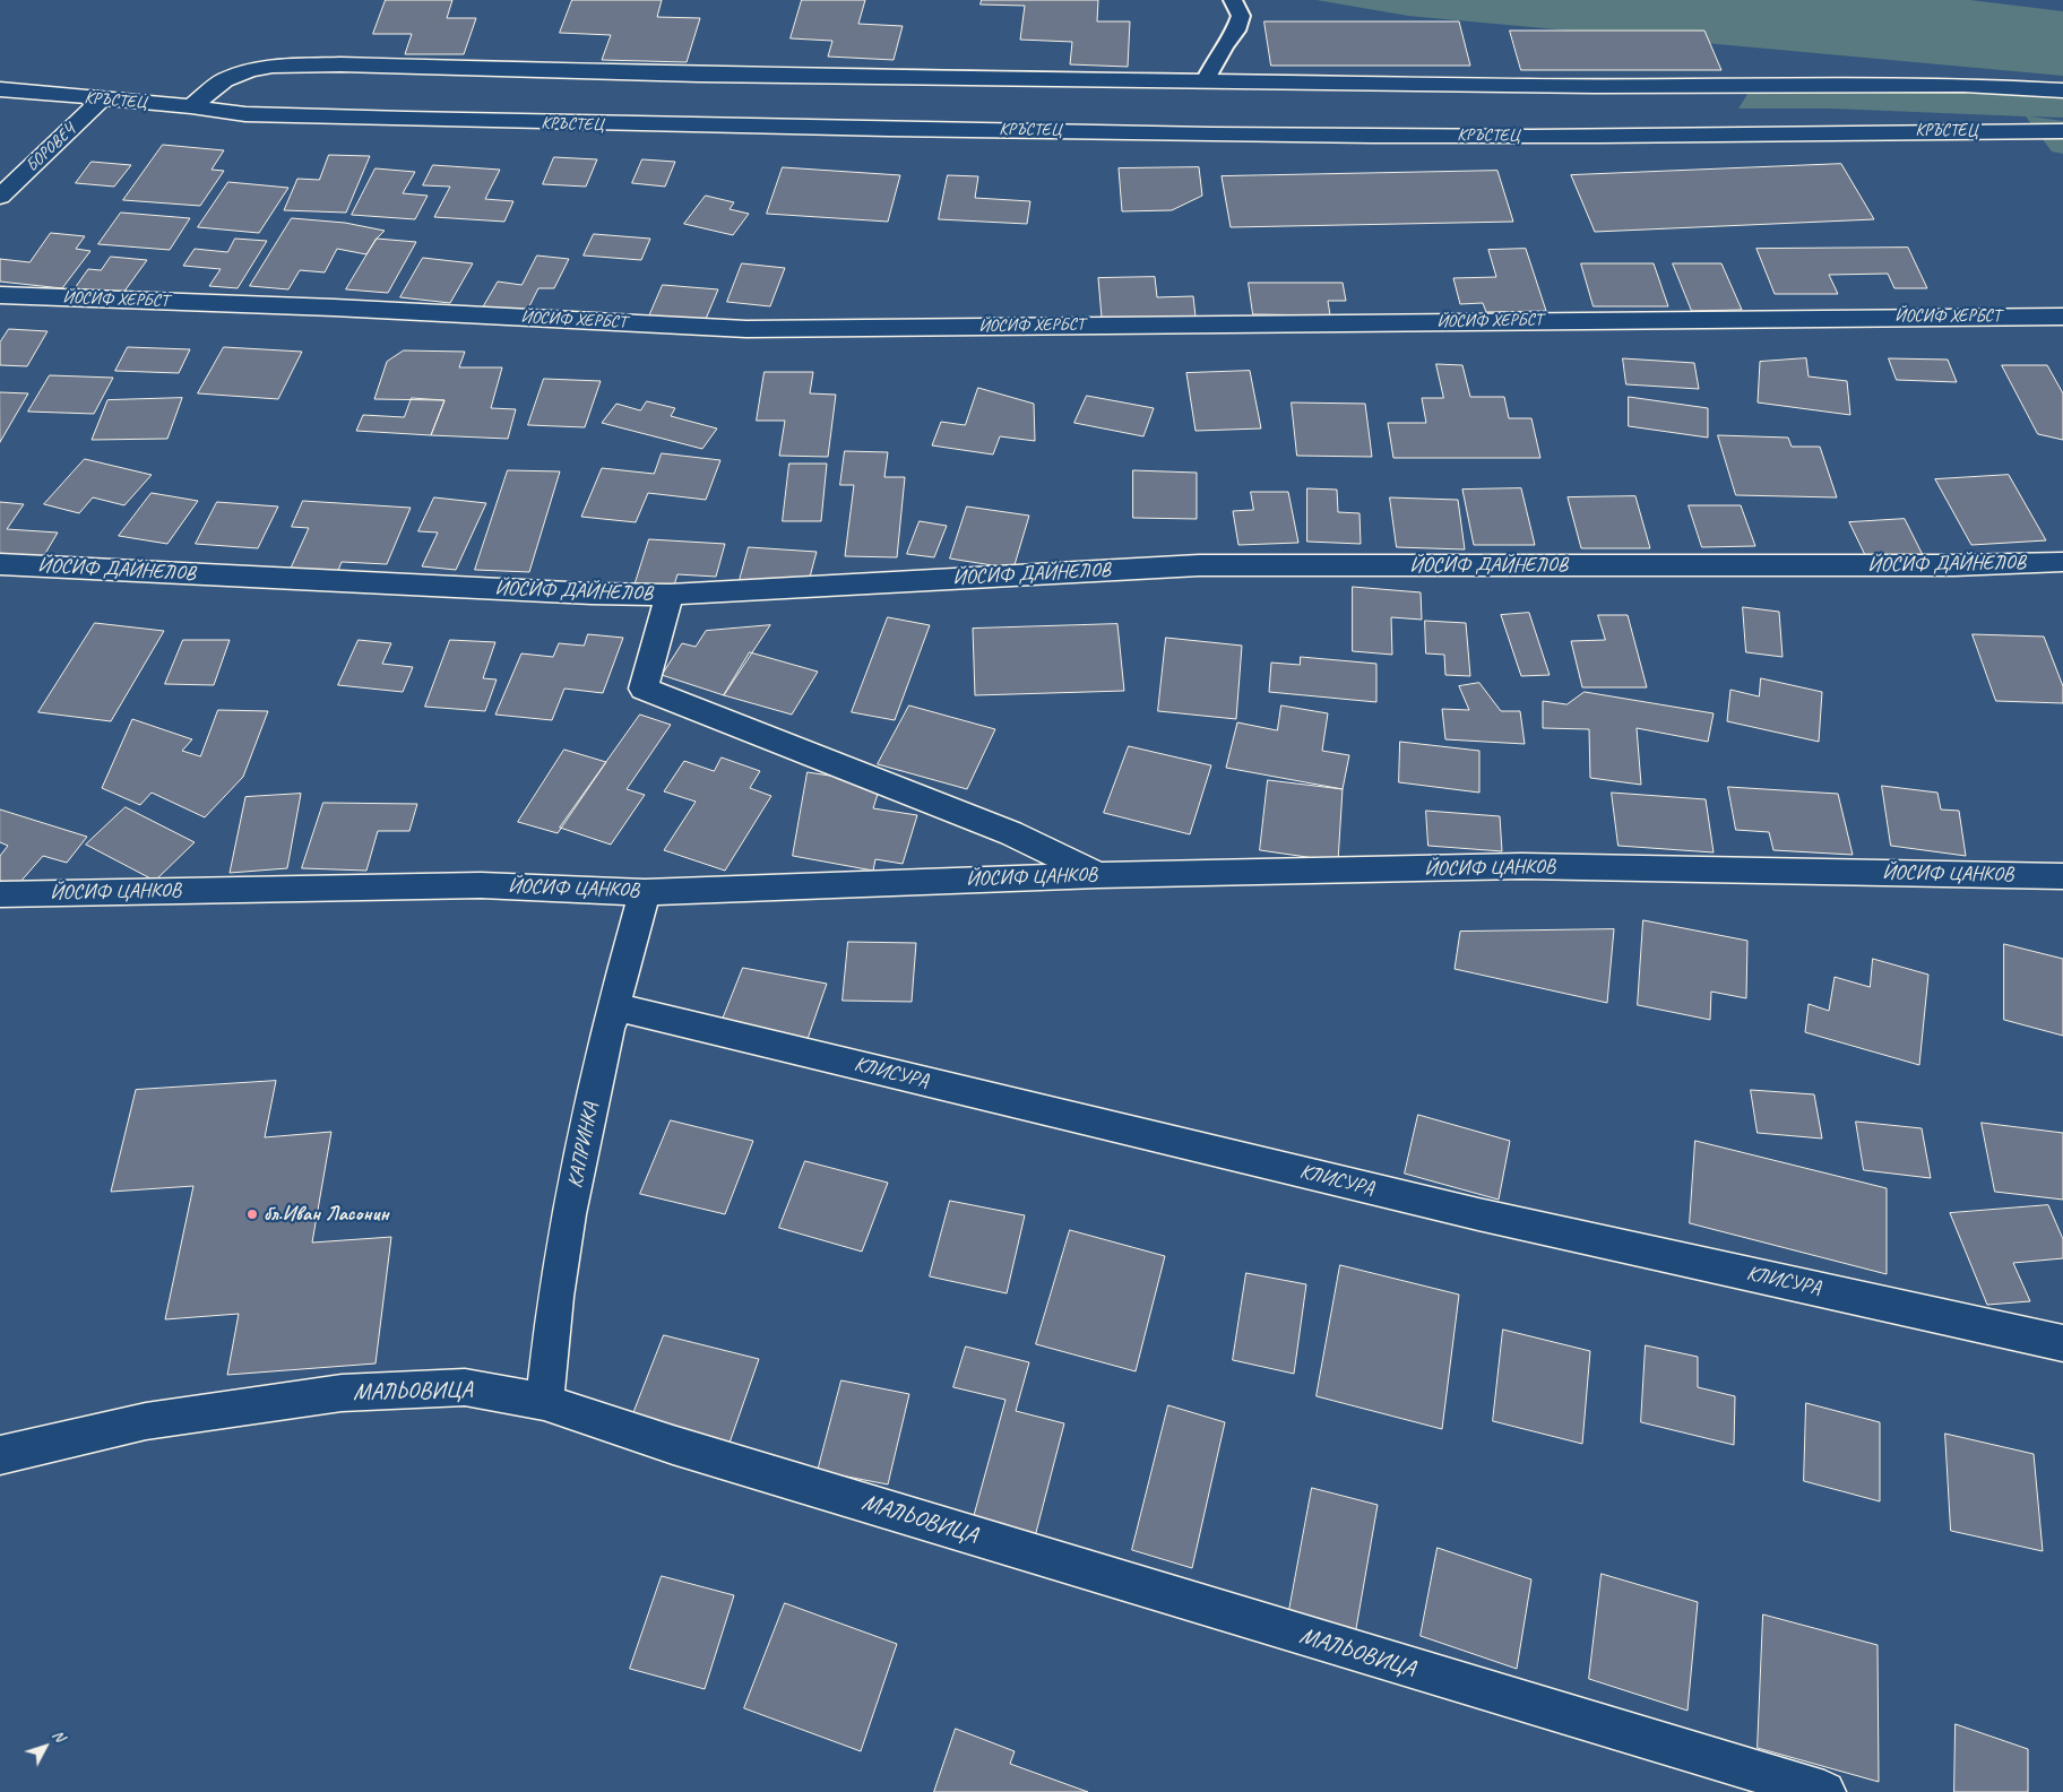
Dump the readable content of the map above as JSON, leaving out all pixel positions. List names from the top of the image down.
{
  "streets": {
    "street": [
      "КРЪСТЕЦ",
      "БОРОВЕЧ",
      "ЙОСИФ ХЕРБСТ",
      "ЙОСИФ ДАЙНЕЛОВ",
      "ЙОСИФ ЦАНКОВ",
      "КЛИСУРА",
      "КАПРИНКА",
      "МАЛЬОВИЦА"
    ]
  },
  "crossings": [
    ["КРЪСТЕЦ", "БОРОВЕЧ"],
    ["ЙОСИФ ЦАНКОВ", "КАПРИНКА"],
    ["КЛИСУРА", "КАПРИНКА"],
    ["КАПРИНКА", "МАЛЬОВИЦА"]
  ],
  "places": ["бл.Иван Ласонин"],
  "north": "top right"
}
